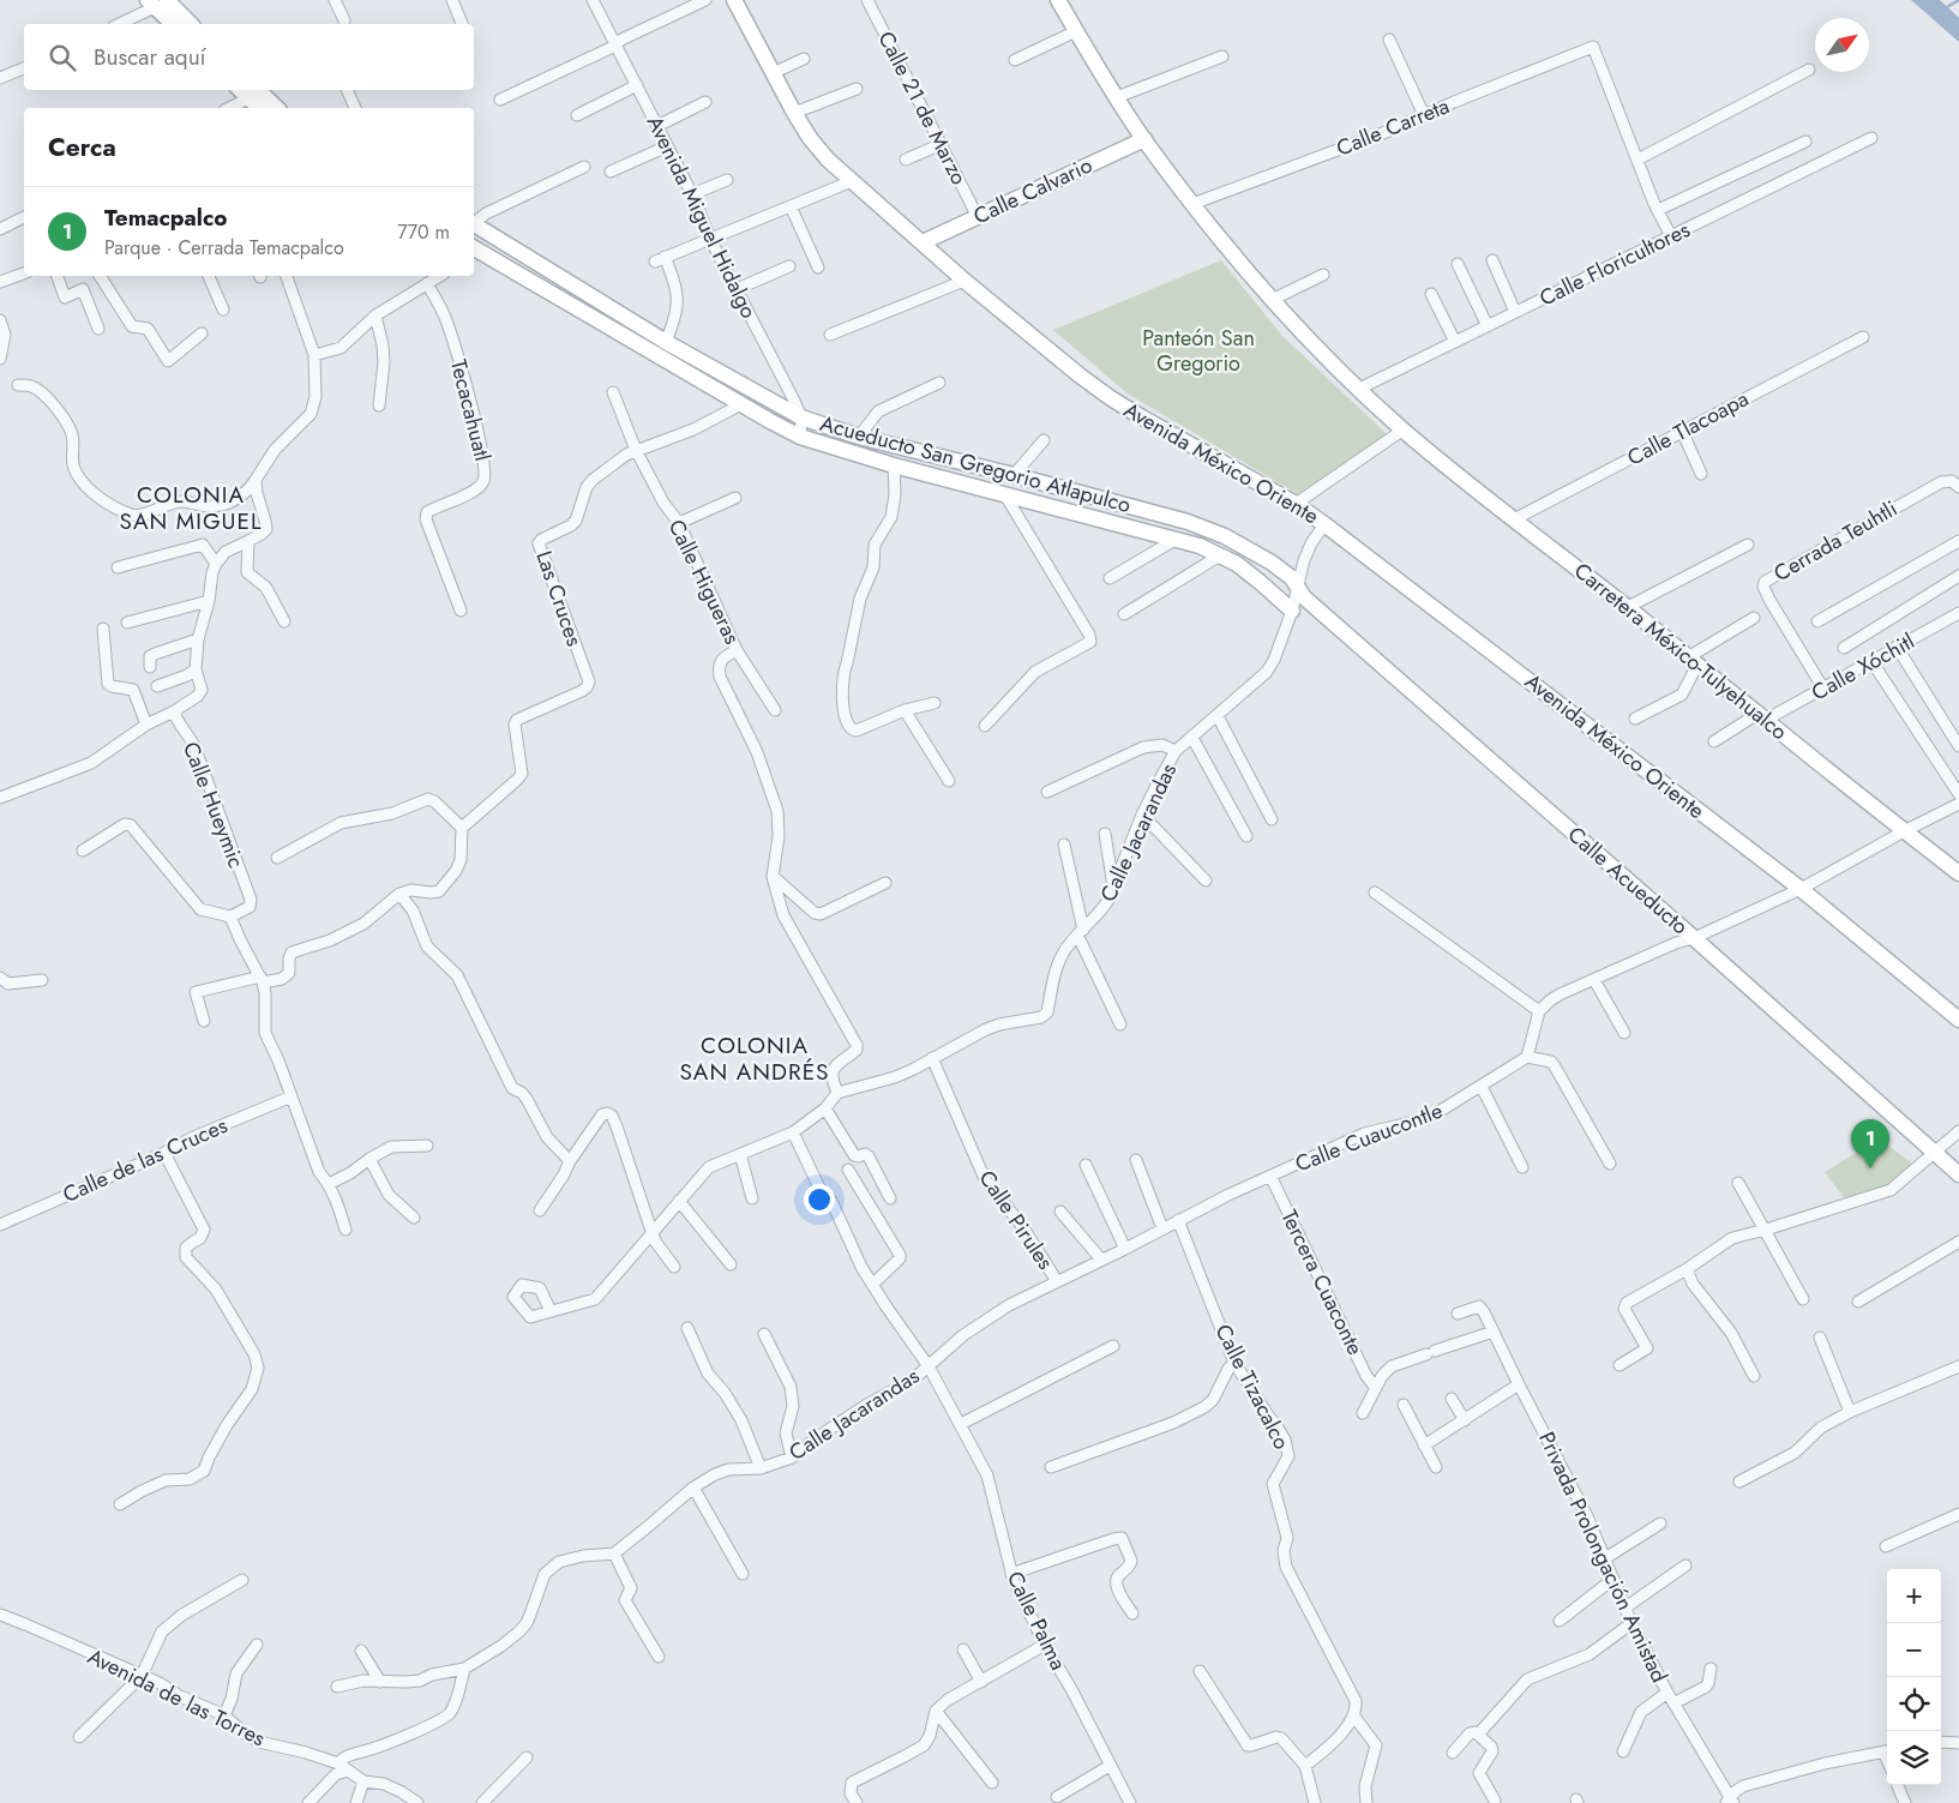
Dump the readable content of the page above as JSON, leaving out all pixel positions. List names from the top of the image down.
{
  "streets": {
    "street": [
      "Calle 21 de Marzo",
      "Calle Carreta",
      "Calle Calvario",
      "Avenida Miguel Hidalgo",
      "Calle Floricultores",
      "Tecacahuatl",
      "Calle Tlacoapa",
      "Avenida México Oriente",
      "Acueducto San Gregorio Atlapulco",
      "Cerrada Teuhtli",
      "Calle Higueras",
      "Las Cruces",
      "Carretera México-Tulyehualco",
      "Calle Xóchitl",
      "Calle Hueymic",
      "Calle Jacarandas",
      "Calle Acueducto",
      "Calle Cuaucontle",
      "Calle de las Cruces",
      "Calle Pirules",
      "Tercera Cuaconte",
      "Calle Tizacalco",
      "Privada Prolongación Amistad",
      "Calle Palma",
      "Avenida de las Torres"
    ]
  },
  "crossings": [
    ["Calle 21 de Marzo", "Calle Calvario"],
    ["Calle Carreta", "Carretera México-Tulyehualco"],
    ["Calle Calvario", "Avenida México Oriente"],
    ["Calle Calvario", "Carretera México-Tulyehualco"],
    ["Avenida Miguel Hidalgo", "Acueducto San Gregorio Atlapulco"],
    ["Calle Floricultores", "Carretera México-Tulyehualco"],
    ["Calle Tlacoapa", "Carretera México-Tulyehualco"],
    ["Avenida México Oriente", "Calle Jacarandas"],
    ["Acueducto San Gregorio Atlapulco", "Las Cruces"],
    ["Acueducto San Gregorio Atlapulco", "Calle Jacarandas"],
    ["Acueducto San Gregorio Atlapulco", "Calle Acueducto"],
    ["Cerrada Teuhtli", "Calle Xóchitl"],
    ["Calle Higueras", "Las Cruces"],
    ["Carretera México-Tulyehualco", "Calle Xóchitl"],
    ["Calle Jacarandas", "Calle Acueducto"],
    ["Calle Jacarandas", "Calle Cuaucontle"],
    ["Calle Jacarandas", "Calle Pirules"],
    ["Calle Jacarandas", "Calle Palma"],
    ["Calle Cuaucontle", "Calle Pirules"],
    ["Calle Cuaucontle", "Tercera Cuaconte"],
    ["Calle Cuaucontle", "Calle Tizacalco"]
  ],
  "districts": ["COLONIA SAN MIGUEL", "COLONIA SAN ANDRÉS"],
  "parks": ["Panteón San Gregorio"],
  "north": "top right",
  "page": {
    "search": "Buscar aquí",
    "heading": "Cerca",
    "list": [
      {
        "mark": "1",
        "name": "Temacpalco",
        "note": "Parque · Cerrada Temacpalco",
        "value": "770 m"
      }
    ],
    "pins": "1",
    "map_buttons": ["+", "−"]
  }
}
